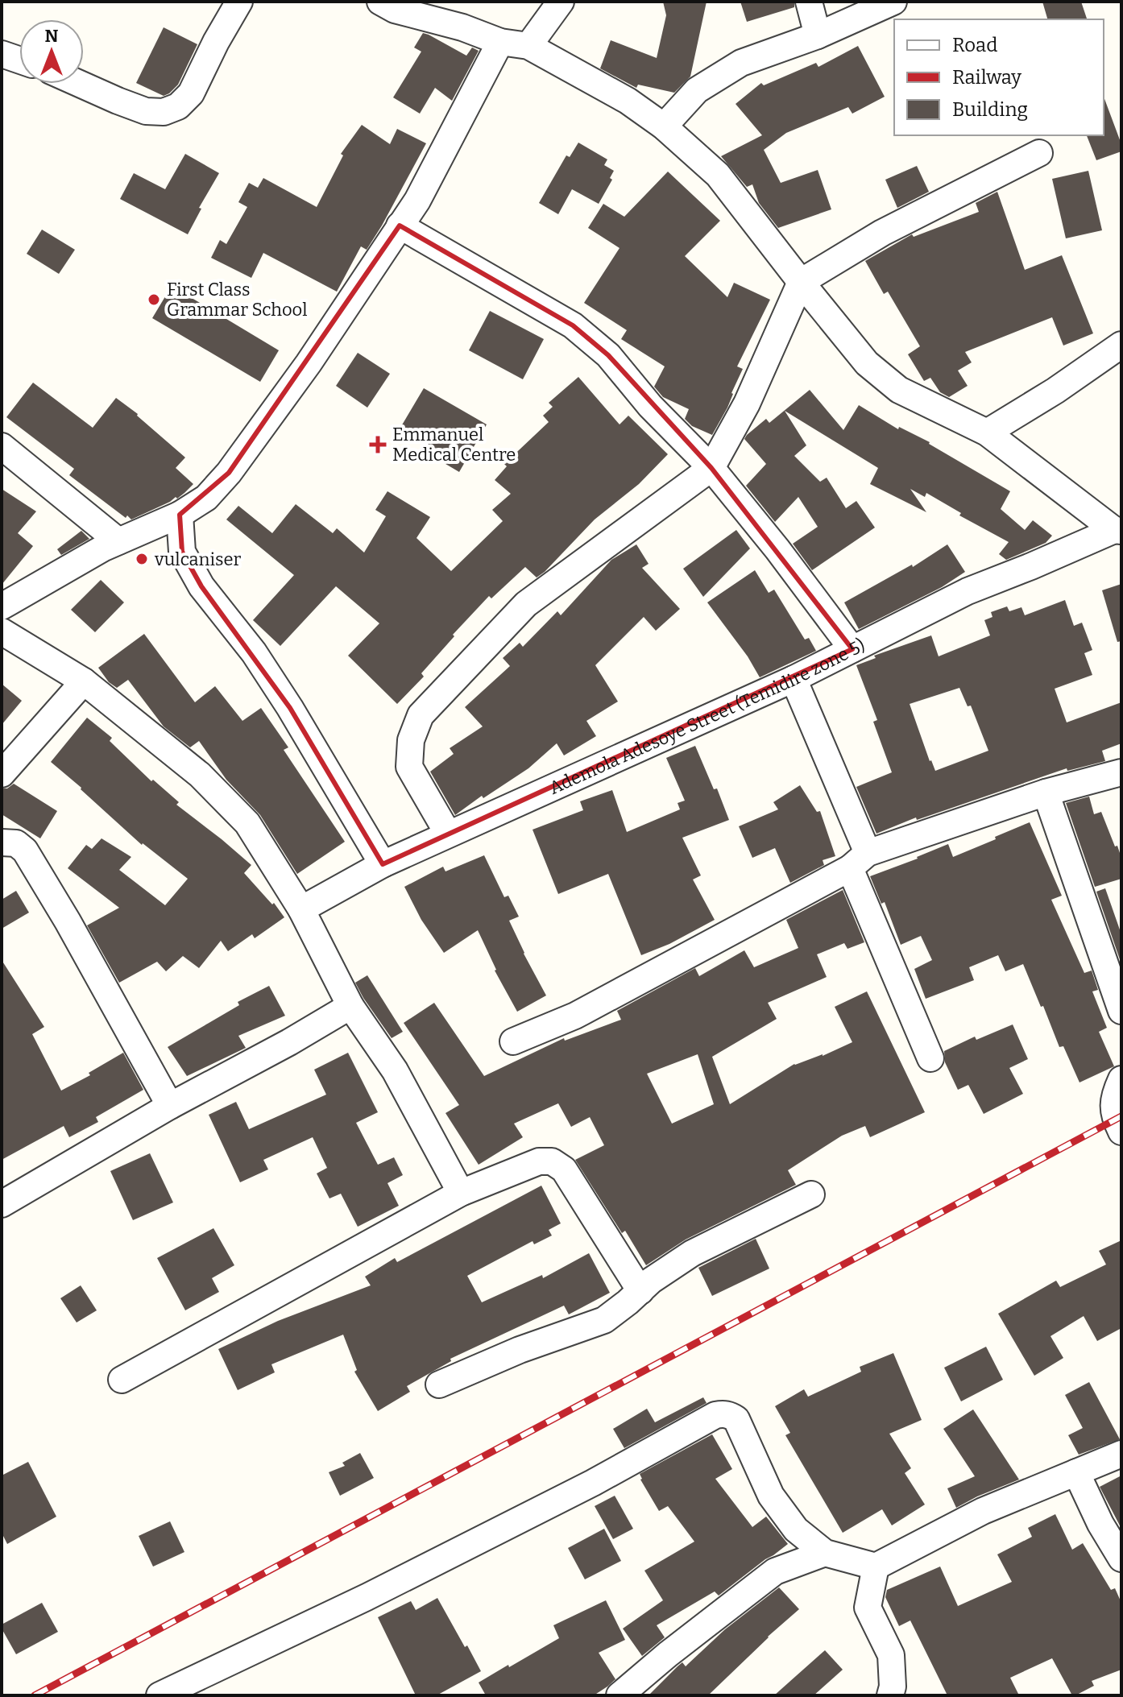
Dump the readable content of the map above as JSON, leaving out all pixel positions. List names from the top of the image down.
{
  "streets": {
    "street": ["Ademola Adesoye Street (Temidire zone 5)"]
  },
  "places": {
    "other": ["First Class Grammar School", "vulcaniser"],
    "health": ["Emmanuel Medical Centre"]
  },
  "legend": ["Road", "Railway", "Building"],
  "north": "top"
}
